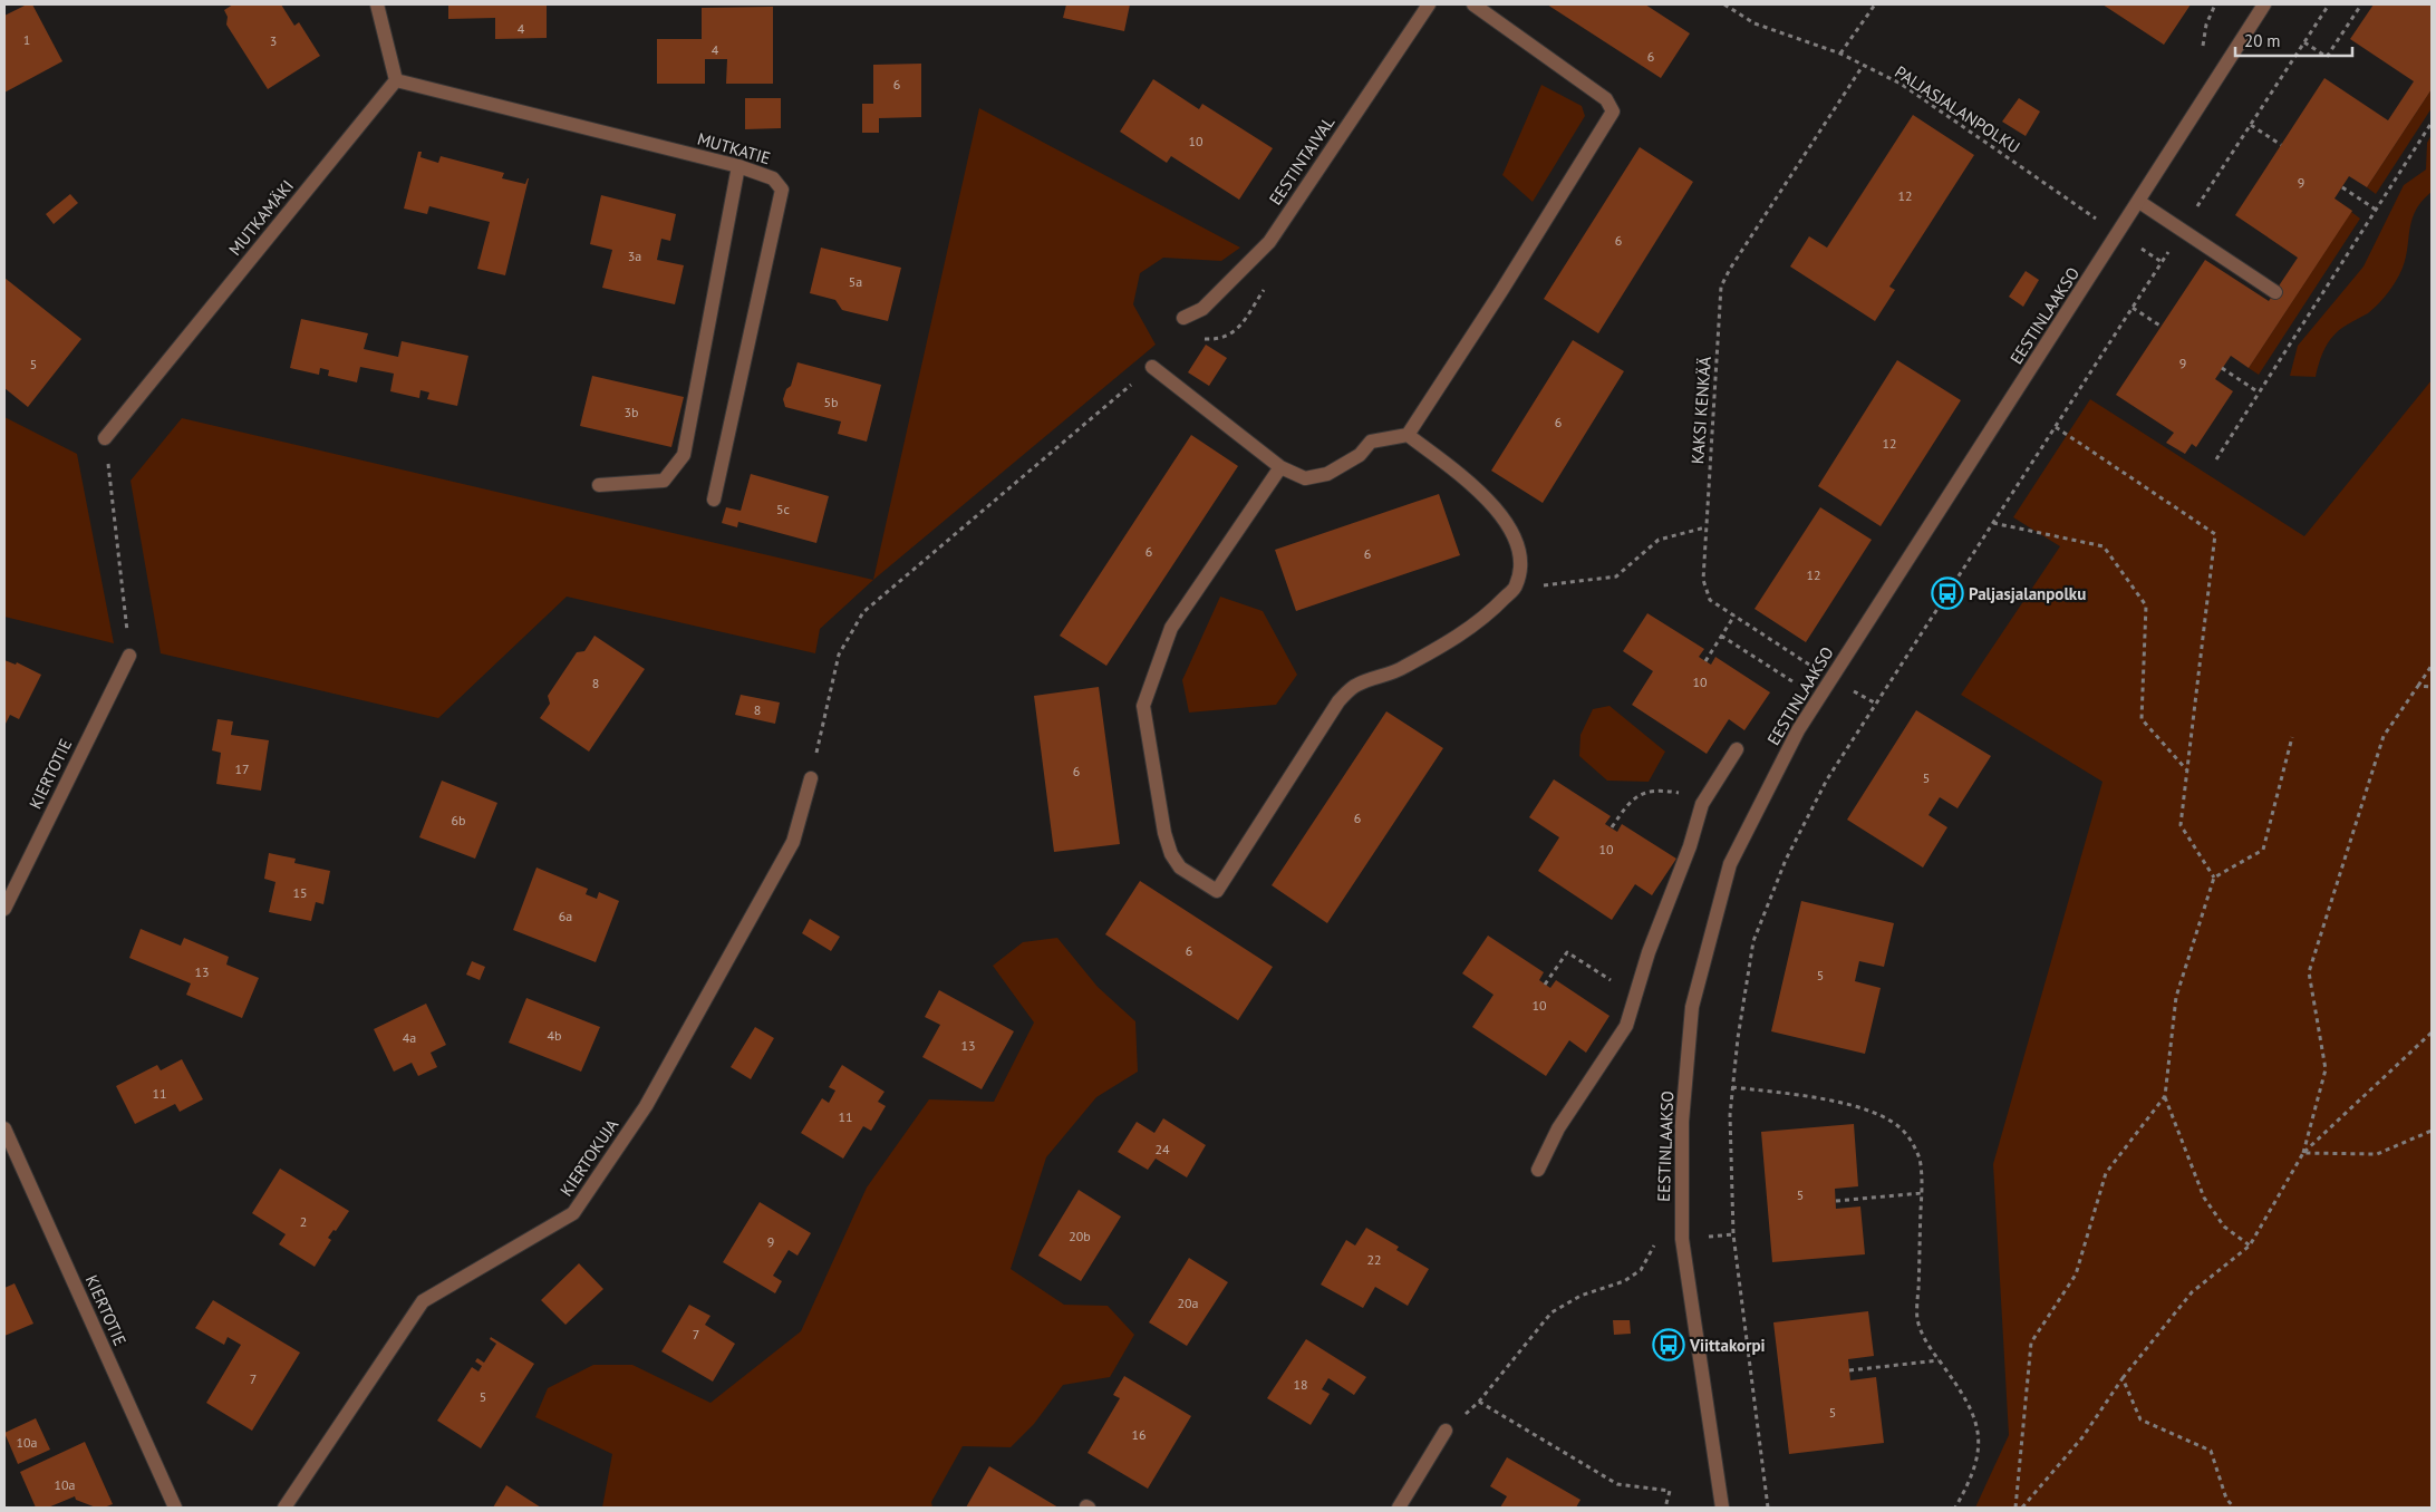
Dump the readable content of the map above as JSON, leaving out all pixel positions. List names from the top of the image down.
{
  "streets": {
    "street": [
      "MUTKATIE",
      "EESTINTAIVAL",
      "MUTKAMÄKI",
      "EESTINLAAKSO",
      "KIERTOTIE",
      "KIERTOKUJA"
    ],
    "path": ["PALJASJALANPOLKU", "KAKSI KENKÄÄ"]
  },
  "crossings": [
    ["PALJASJALANPOLKU", "EESTINLAAKSO"],
    ["PALJASJALANPOLKU", "KAKSI KENKÄÄ"],
    ["MUTKATIE", "MUTKAMÄKI"],
    ["EESTINLAAKSO", "KAKSI KENKÄÄ"]
  ],
  "places": {
    "bus stop": ["Paljasjalanpolku", "Viittakorpi"]
  },
  "house_numbers": [
    "4",
    "1",
    "3",
    "4",
    "6",
    "6",
    "10",
    "9",
    "12",
    "6",
    "3a",
    "5a",
    "9",
    "5",
    "5b",
    "3b",
    "6",
    "12",
    "5c",
    "6",
    "6",
    "12",
    "10",
    "8",
    "8",
    "17",
    "6",
    "5",
    "6",
    "6b",
    "10",
    "15",
    "6a",
    "6",
    "13",
    "5",
    "10",
    "4b",
    "4a",
    "13",
    "11",
    "11",
    "24",
    "5",
    "2",
    "20b",
    "9",
    "22",
    "20a",
    "7",
    "7",
    "18",
    "5",
    "5",
    "16",
    "10a",
    "10a"
  ],
  "scale_bar": "20 m"
}
